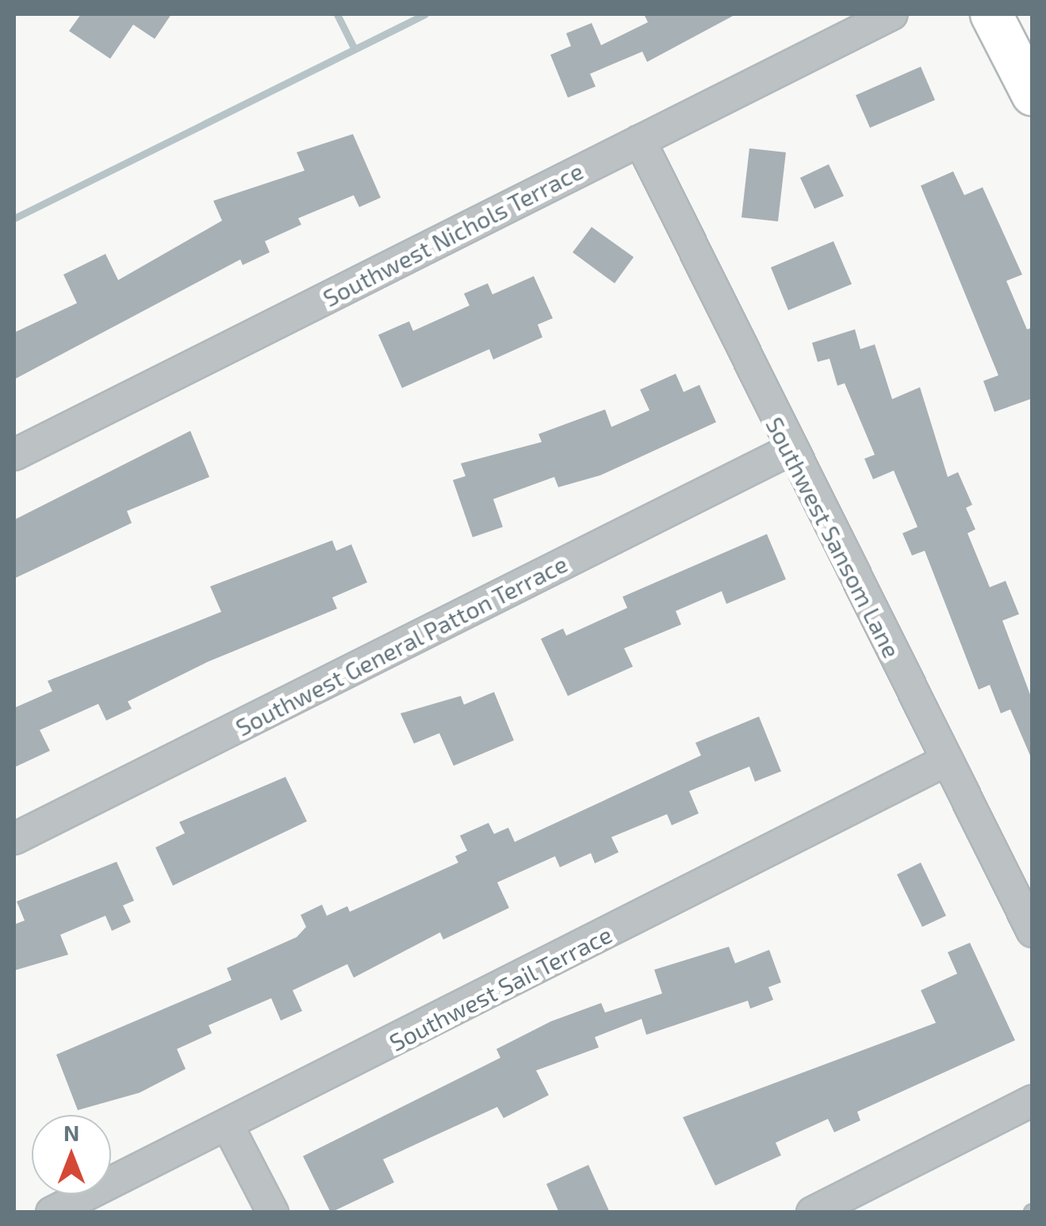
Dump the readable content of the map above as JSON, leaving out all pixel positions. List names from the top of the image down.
{
  "streets": {
    "street": [
      "Southwest Nichols Terrace",
      "Southwest Sansom Lane",
      "Southwest General Patton Terrace",
      "Southwest Sail Terrace"
    ]
  },
  "crossings": [
    ["Southwest Nichols Terrace", "Southwest Sansom Lane"],
    ["Southwest Sansom Lane", "Southwest General Patton Terrace"],
    ["Southwest Sansom Lane", "Southwest Sail Terrace"]
  ],
  "north": "top"
}
